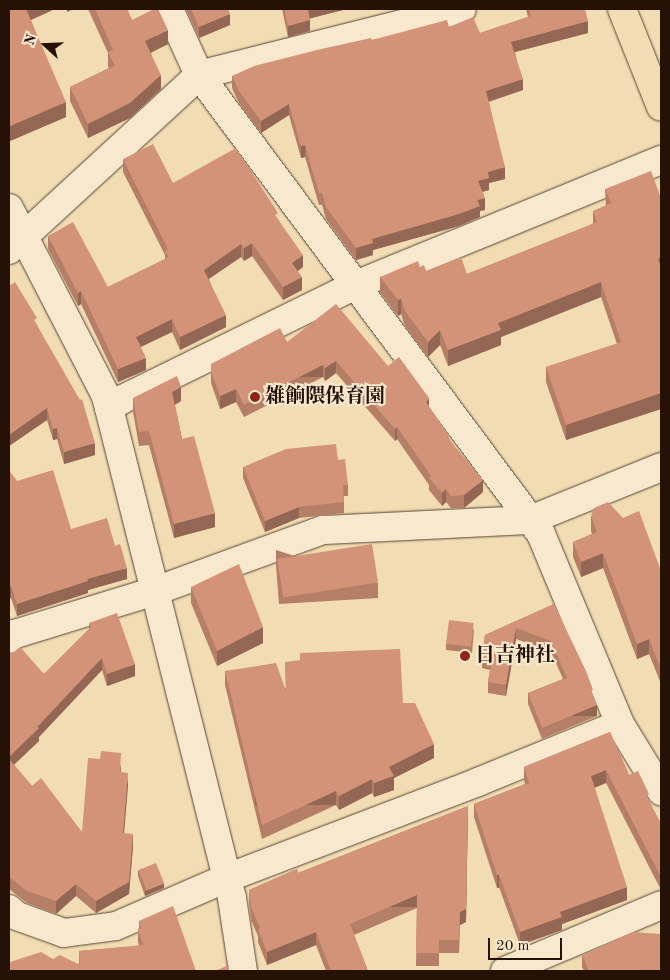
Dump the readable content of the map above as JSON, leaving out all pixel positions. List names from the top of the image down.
{
  "places": ["雑餉隈保育園", "日吉神社"],
  "scale_bar": "20 m",
  "north": "left"
}
